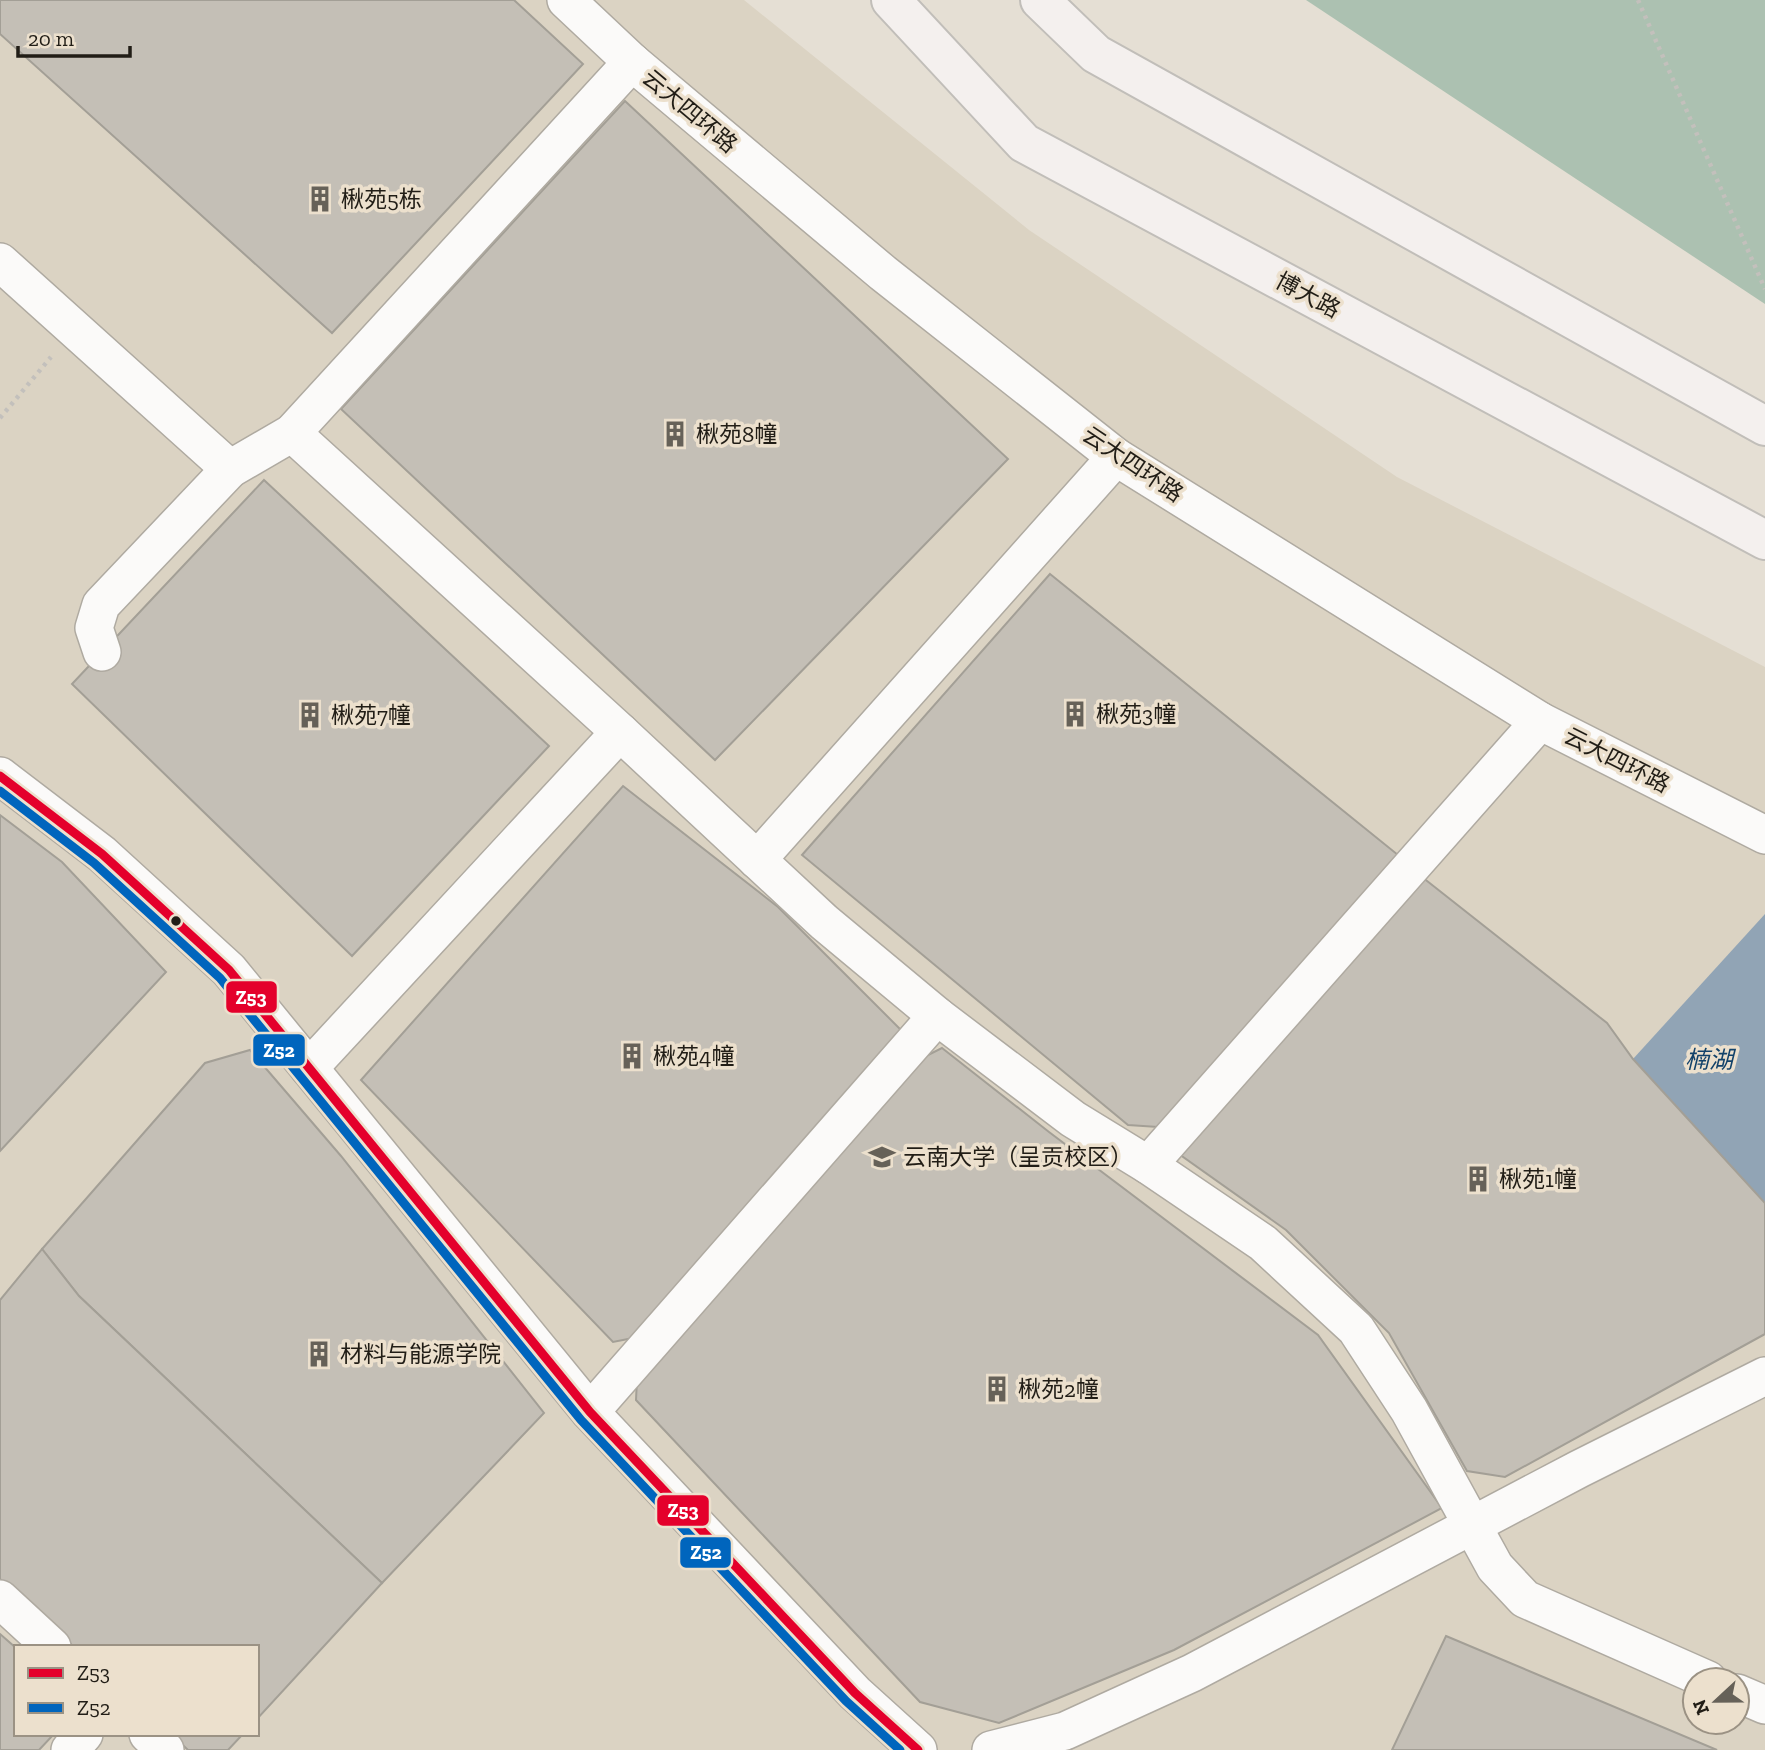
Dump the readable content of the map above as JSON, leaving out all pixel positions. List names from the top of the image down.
{
  "streets": {
    "main road": ["博大路"],
    "lane": ["云大四环路"]
  },
  "water": ["楠湖"],
  "places": {
    "building": [
      "楸苑5栋",
      "楸苑8幢",
      "楸苑3幢",
      "楸苑7幢",
      "楸苑4幢",
      "楸苑1幢",
      "材料与能源学院",
      "楸苑2幢"
    ],
    "school or university": ["云南大学（呈贡校区）"]
  },
  "lines": ["transit line Z53", "transit line Z52"],
  "legend": ["Z53", "Z52"],
  "scale_bar": "20 m",
  "north": "left"
}
